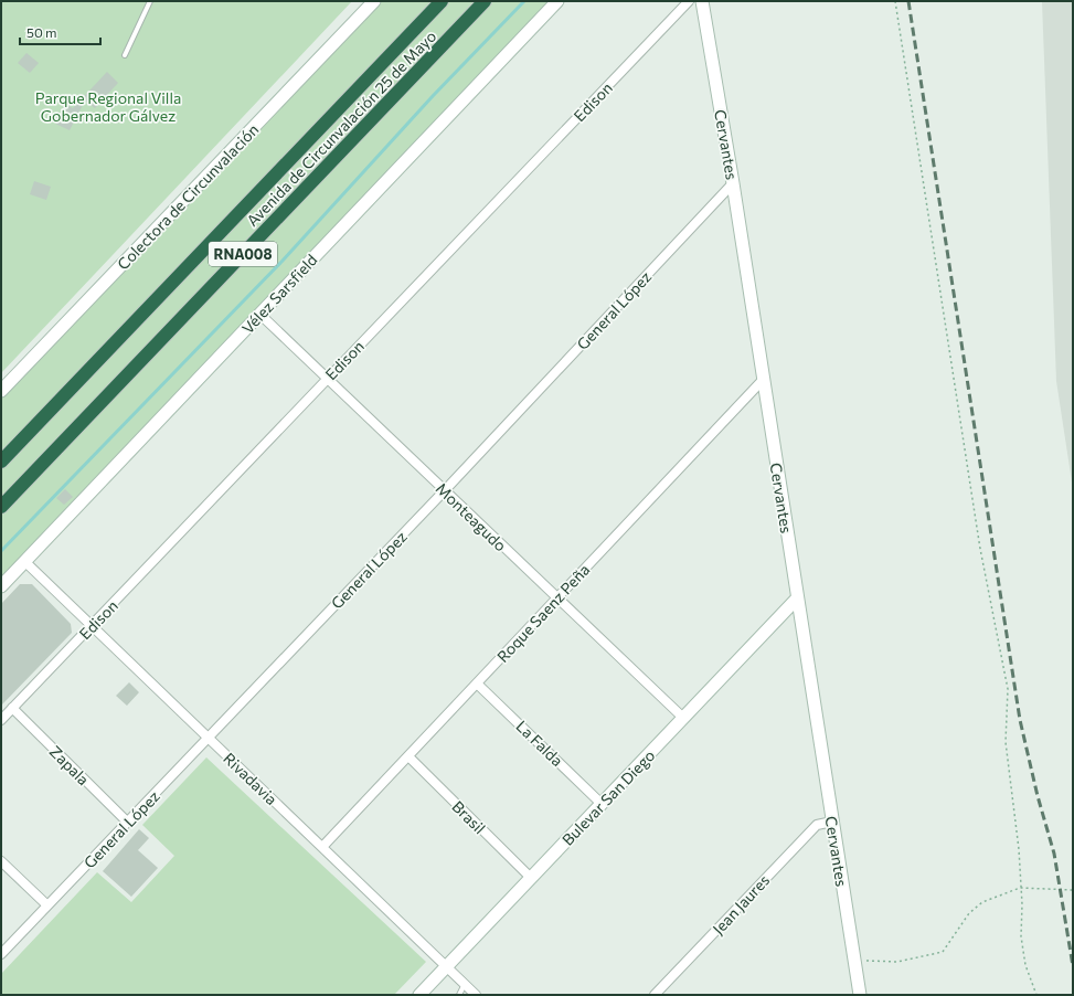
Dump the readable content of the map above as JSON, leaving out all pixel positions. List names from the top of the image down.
{
  "streets": {
    "highway": ["Avenida de Circunvalación 25 de Mayo", "RNA008"],
    "street": [
      "Edison",
      "Cervantes",
      "Colectora de Circunvalación",
      "Vélez Sarsfield",
      "General López",
      "Monteagudo",
      "Roque Saenz Peña",
      "La Falda",
      "Zapala",
      "Rivadavia",
      "Bulevar San Diego",
      "Brasil",
      "Jean Jaures"
    ]
  },
  "crossings": [
    ["Edison", "Monteagudo"],
    ["Edison", "Zapala"],
    ["Edison", "Rivadavia"],
    ["Cervantes", "General López"],
    ["Cervantes", "Roque Saenz Peña"],
    ["Cervantes", "Bulevar San Diego"],
    ["Cervantes", "Jean Jaures"],
    ["Vélez Sarsfield", "Monteagudo"],
    ["Vélez Sarsfield", "Rivadavia"],
    ["General López", "Monteagudo"],
    ["General López", "Zapala"],
    ["General López", "Rivadavia"],
    ["Monteagudo", "Roque Saenz Peña"],
    ["Monteagudo", "Bulevar San Diego"],
    ["Roque Saenz Peña", "La Falda"],
    ["Roque Saenz Peña", "Rivadavia"],
    ["Roque Saenz Peña", "Brasil"],
    ["La Falda", "Bulevar San Diego"],
    ["Rivadavia", "Bulevar San Diego"],
    ["Bulevar San Diego", "Brasil"]
  ],
  "parks": ["Parque Regional Villa Gobernador Gálvez"],
  "scale_bar": "50 m"
}
